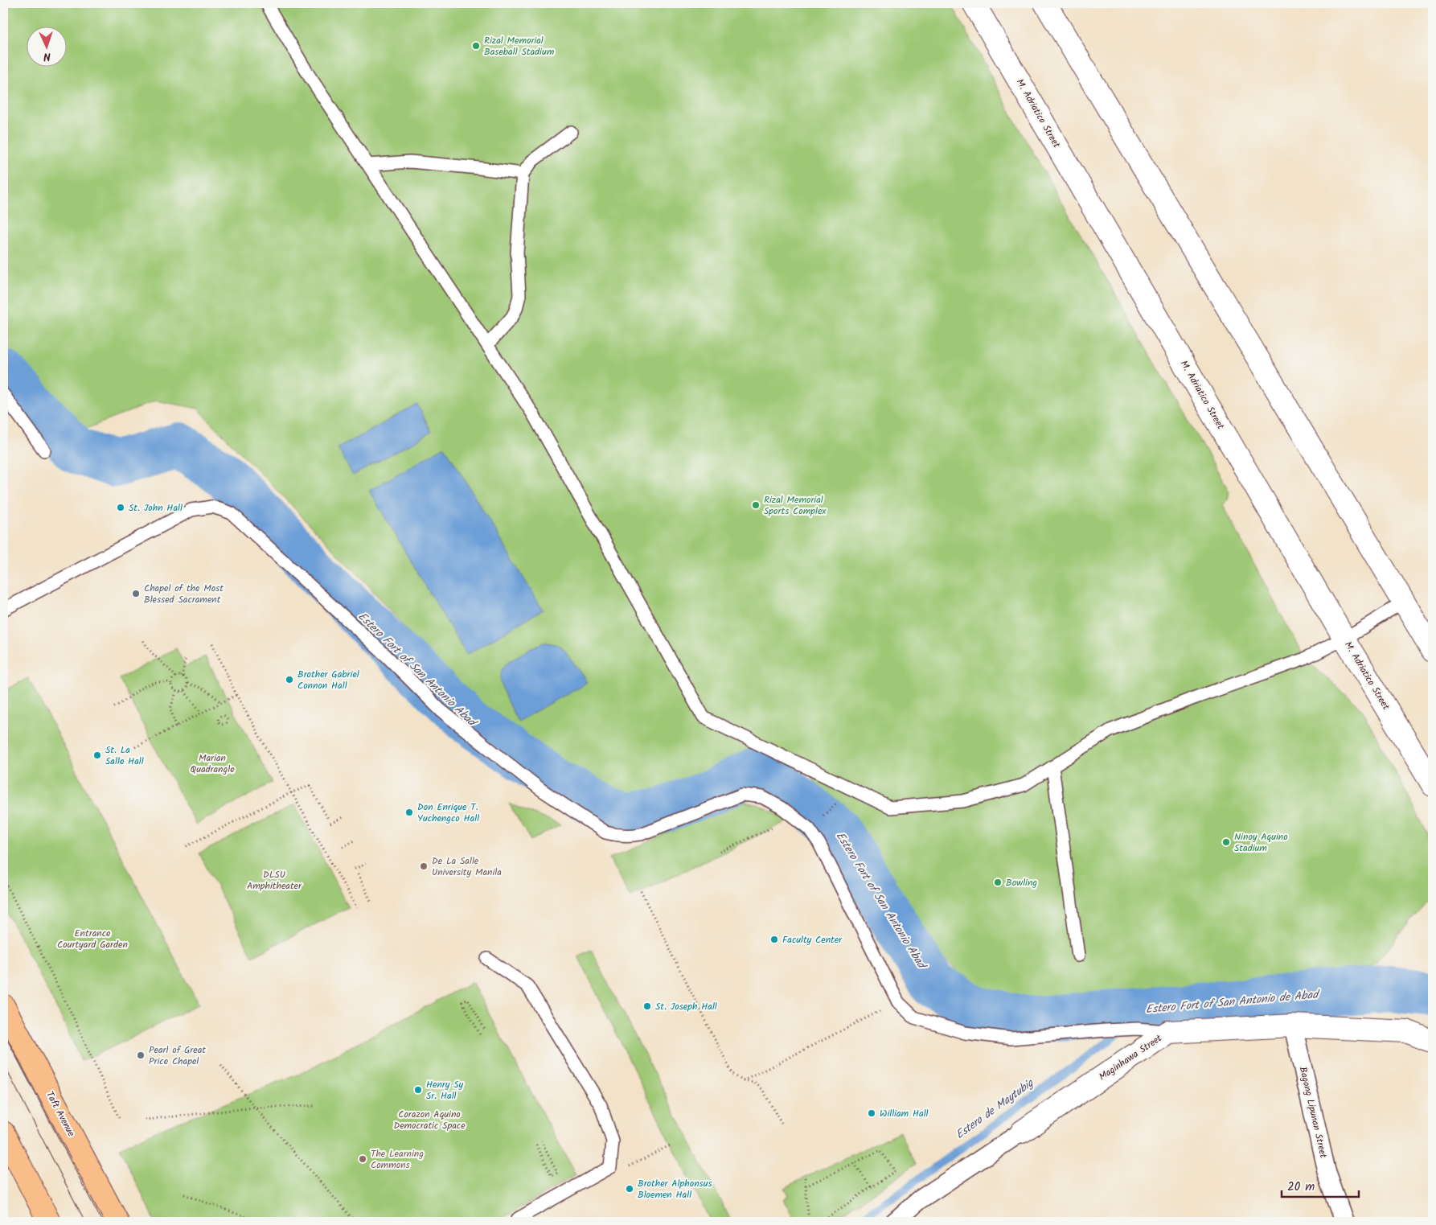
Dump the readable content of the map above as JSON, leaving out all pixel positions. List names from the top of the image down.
{
  "streets": {
    "main road": ["Taft Avenue"],
    "street": ["M. Adriatico Street", "Maginhawa Street", "Bagong Lipunan Street"]
  },
  "crossings": [
    ["Maginhawa Street", "Bagong Lipunan Street"]
  ],
  "water": ["Estero Fort of San Antonio Abad", "Estero Fort of San Antonio de Abad", "Estero de Maytubig"],
  "parks": [
    "Marian Quadrangle",
    "DLSU Amphitheater",
    "Entrance Courtyard Garden",
    "Corazon Aquino Democratic Space"
  ],
  "places": [
    "Rizal Memorial Baseball Stadium",
    "Rizal Memorial Sports Complex",
    "St. John Hall",
    "Chapel of the Most Blessed Sacrament",
    "Brother Gabriel Connon Hall",
    "St. La Salle Hall",
    "Don Enrique T. Yuchengco Hall",
    "Ninoy Aquino Stadium",
    "De La Salle University Manila",
    "Bowling",
    "Faculty Center",
    "St. Joseph Hall",
    "Pearl of Great Price Chapel",
    "Henry Sy Sr. Hall",
    "William Hall",
    "The Learning Commons",
    "Brother Alphonsus Bloemen Hall"
  ],
  "scale_bar": "20 m",
  "north": "bottom"
}
